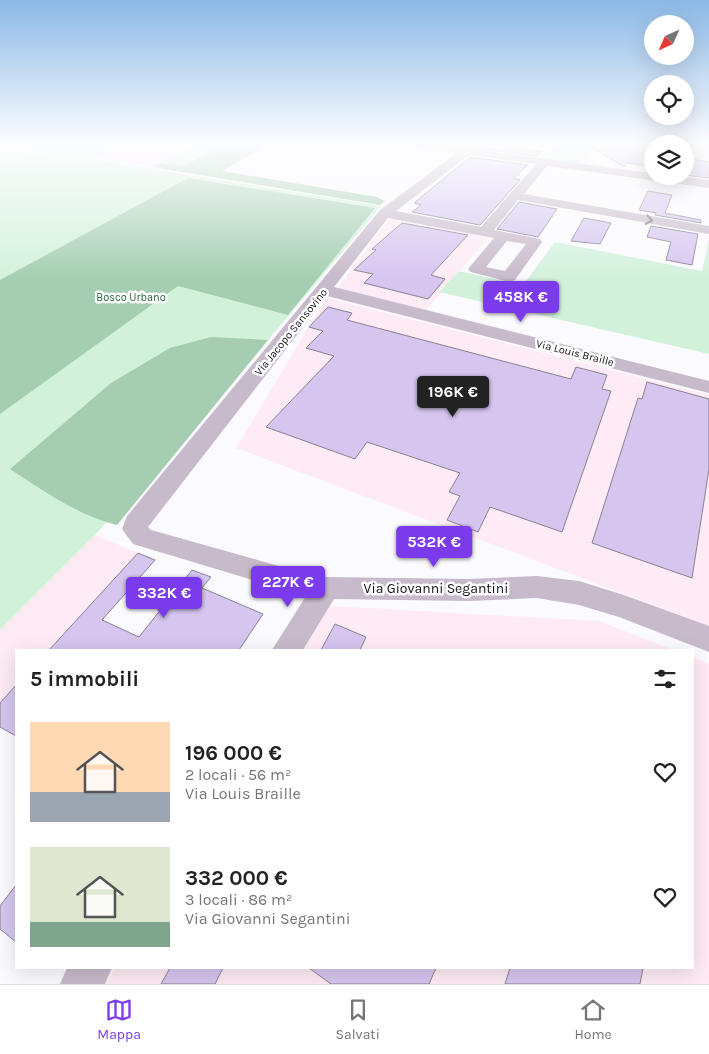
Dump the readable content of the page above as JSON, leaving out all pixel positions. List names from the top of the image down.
{
  "streets": {
    "street": ["Via Jacopo Sansovino", "Via Louis Braille", "Via Giovanni Segantini"]
  },
  "crossings": [
    ["Via Jacopo Sansovino", "Via Louis Braille"],
    ["Via Jacopo Sansovino", "Via Giovanni Segantini"]
  ],
  "parks": ["Bosco Urbano"],
  "north": "bottom left",
  "page": {
    "price": [
      "458K €",
      "196K €",
      "532K €",
      "227K €",
      "332K €"
    ],
    "heading": "5 immobili",
    "list": [
      {
        "name": "196 000 €",
        "note": "2 locali · 56 m² · Via Louis Braille"
      },
      {
        "name": "332 000 €",
        "note": "3 locali · 86 m² · Via Giovanni Segantini"
      }
    ],
    "tabs": ["Mappa", "Salvati", "Home"]
  }
}
